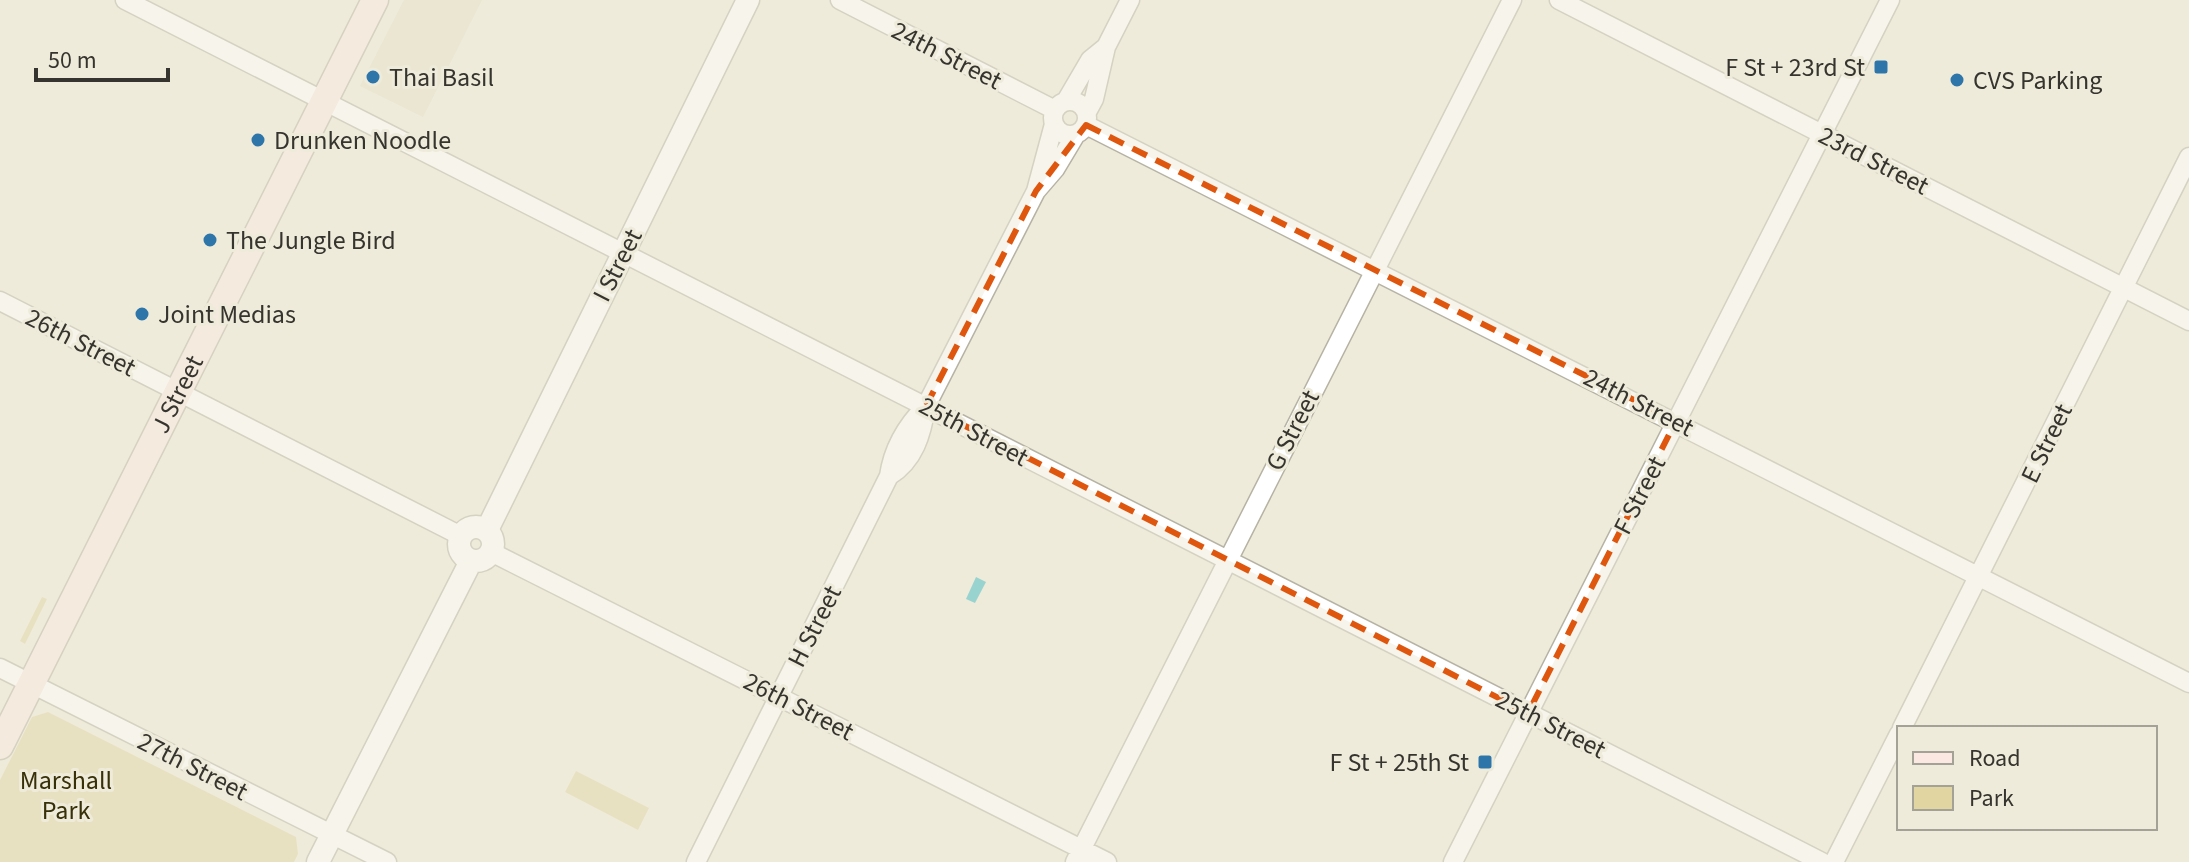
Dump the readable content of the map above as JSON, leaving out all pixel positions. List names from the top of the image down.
{
  "streets": {
    "main road": ["J Street"],
    "street": [
      "24th Street",
      "23rd Street",
      "I Street",
      "26th Street",
      "G Street",
      "25th Street",
      "E Street",
      "F Street",
      "H Street",
      "27th Street"
    ]
  },
  "crossings": [
    ["24th Street", "G Street"],
    ["24th Street", "E Street"],
    ["24th Street", "F Street"],
    ["24th Street", "H Street"],
    ["23rd Street", "E Street"],
    ["23rd Street", "F Street"],
    ["I Street", "26th Street"],
    ["I Street", "25th Street"],
    ["26th Street", "J Street"],
    ["26th Street", "G Street"],
    ["26th Street", "H Street"],
    ["J Street", "25th Street"],
    ["J Street", "27th Street"],
    ["G Street", "25th Street"],
    ["25th Street", "F Street"],
    ["25th Street", "H Street"]
  ],
  "parks": ["Marshall Park"],
  "places": {
    "transit": ["F St + 23rd St", "F St + 25th St"],
    "other": [
      "Thai Basil",
      "CVS Parking",
      "Drunken Noodle",
      "The Jungle Bird",
      "Joint Medias"
    ]
  },
  "legend": ["Road", "Park"],
  "scale_bar": "50 m"
}
